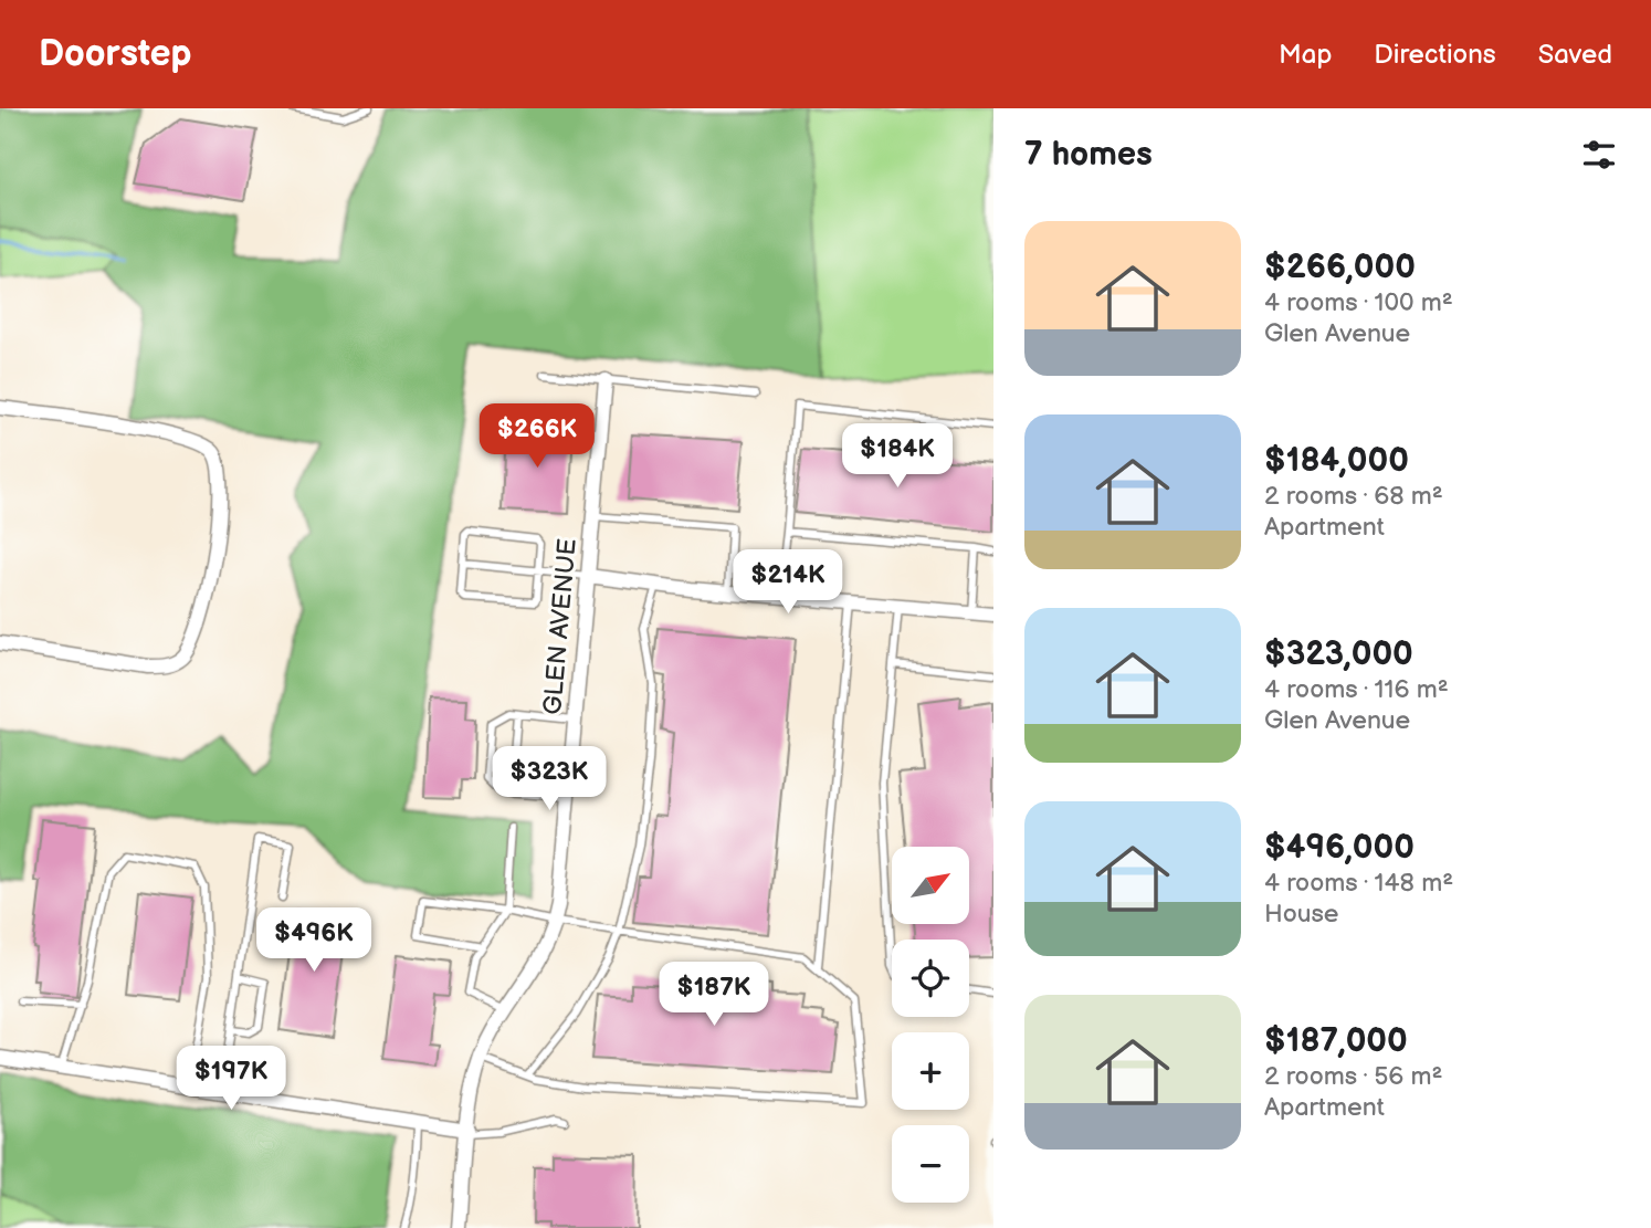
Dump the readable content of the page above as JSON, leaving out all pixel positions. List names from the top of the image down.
{
  "streets": {
    "street": ["GLEN AVENUE"]
  },
  "north": "top right",
  "page": {
    "header": "Doorstep",
    "nav": ["Map", "Directions", "Saved"],
    "heading": "7 homes",
    "list": [
      {
        "name": "$266,000",
        "note": "4 rooms · 100 m² · Glen Avenue"
      },
      {
        "name": "$184,000",
        "note": "2 rooms · 68 m² · Apartment"
      },
      {
        "name": "$323,000",
        "note": "4 rooms · 116 m² · Glen Avenue"
      },
      {
        "name": "$496,000",
        "note": "4 rooms · 148 m² · House"
      },
      {
        "name": "$187,000",
        "note": "2 rooms · 56 m² · Apartment"
      }
    ],
    "price": [
      "$266K",
      "$184K",
      "$214K",
      "$323K",
      "$496K",
      "$187K",
      "$197K"
    ],
    "map_buttons": ["+", "−"]
  }
}
